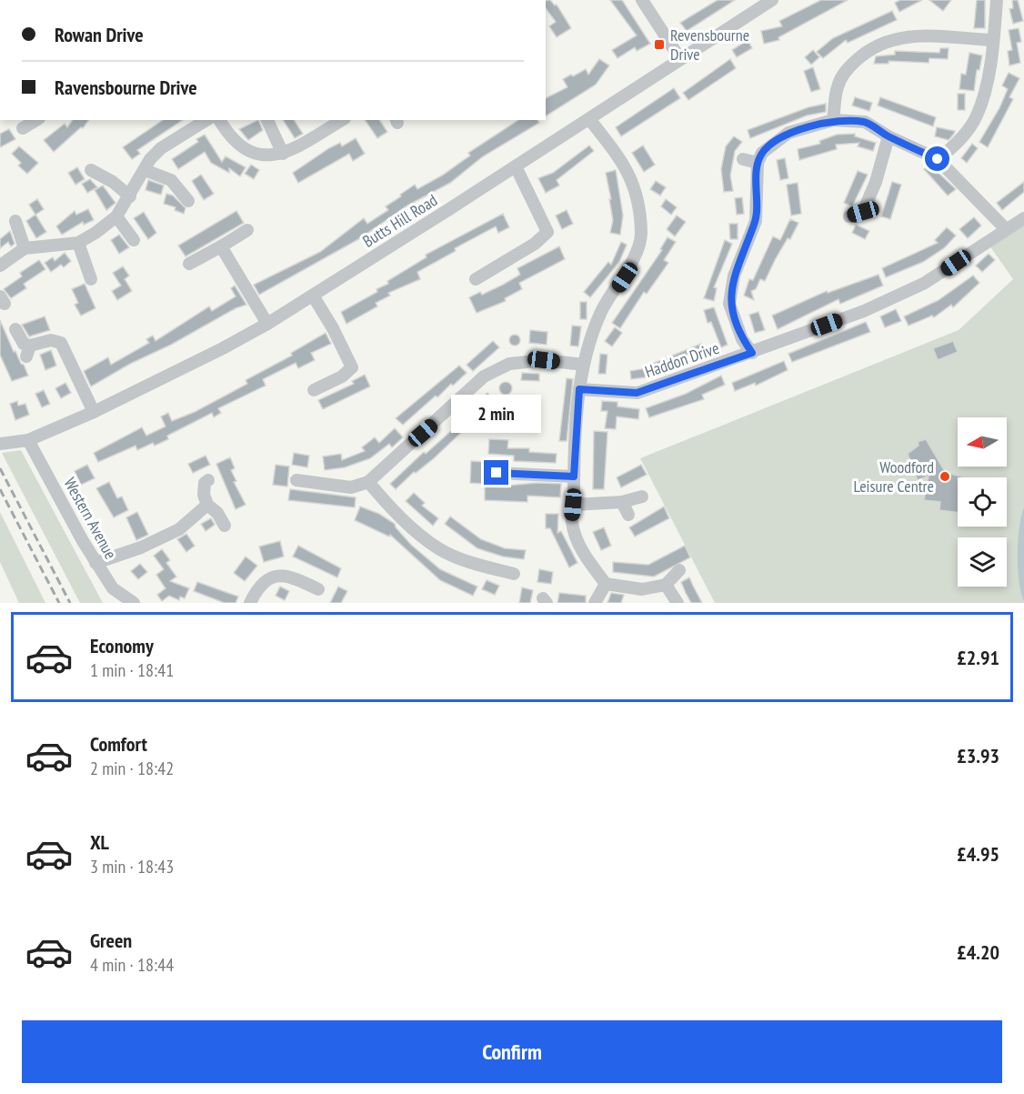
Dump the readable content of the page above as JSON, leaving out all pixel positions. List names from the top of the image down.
{
  "streets": {
    "street": ["Butts Hill Road", "Haddon Drive", "Western Avenue"]
  },
  "crossings": [
    ["Butts Hill Road", "Western Avenue"]
  ],
  "places": {
    "transit": ["Revensbourne Drive"],
    "other": ["Woodford Leisure Centre"]
  },
  "north": "left",
  "page": {
    "banner": ["Rowan Drive", "Ravensbourne Drive"],
    "bubble": "2 min",
    "list": [
      {
        "name": "Economy",
        "note": "1 min · 18:41",
        "value": "£2.91"
      },
      {
        "name": "Comfort",
        "note": "2 min · 18:42",
        "value": "£3.93"
      },
      {
        "name": "XL",
        "note": "3 min · 18:43",
        "value": "£4.95"
      },
      {
        "name": "Green",
        "note": "4 min · 18:44",
        "value": "£4.20"
      }
    ],
    "buttons": "Confirm"
  }
}
